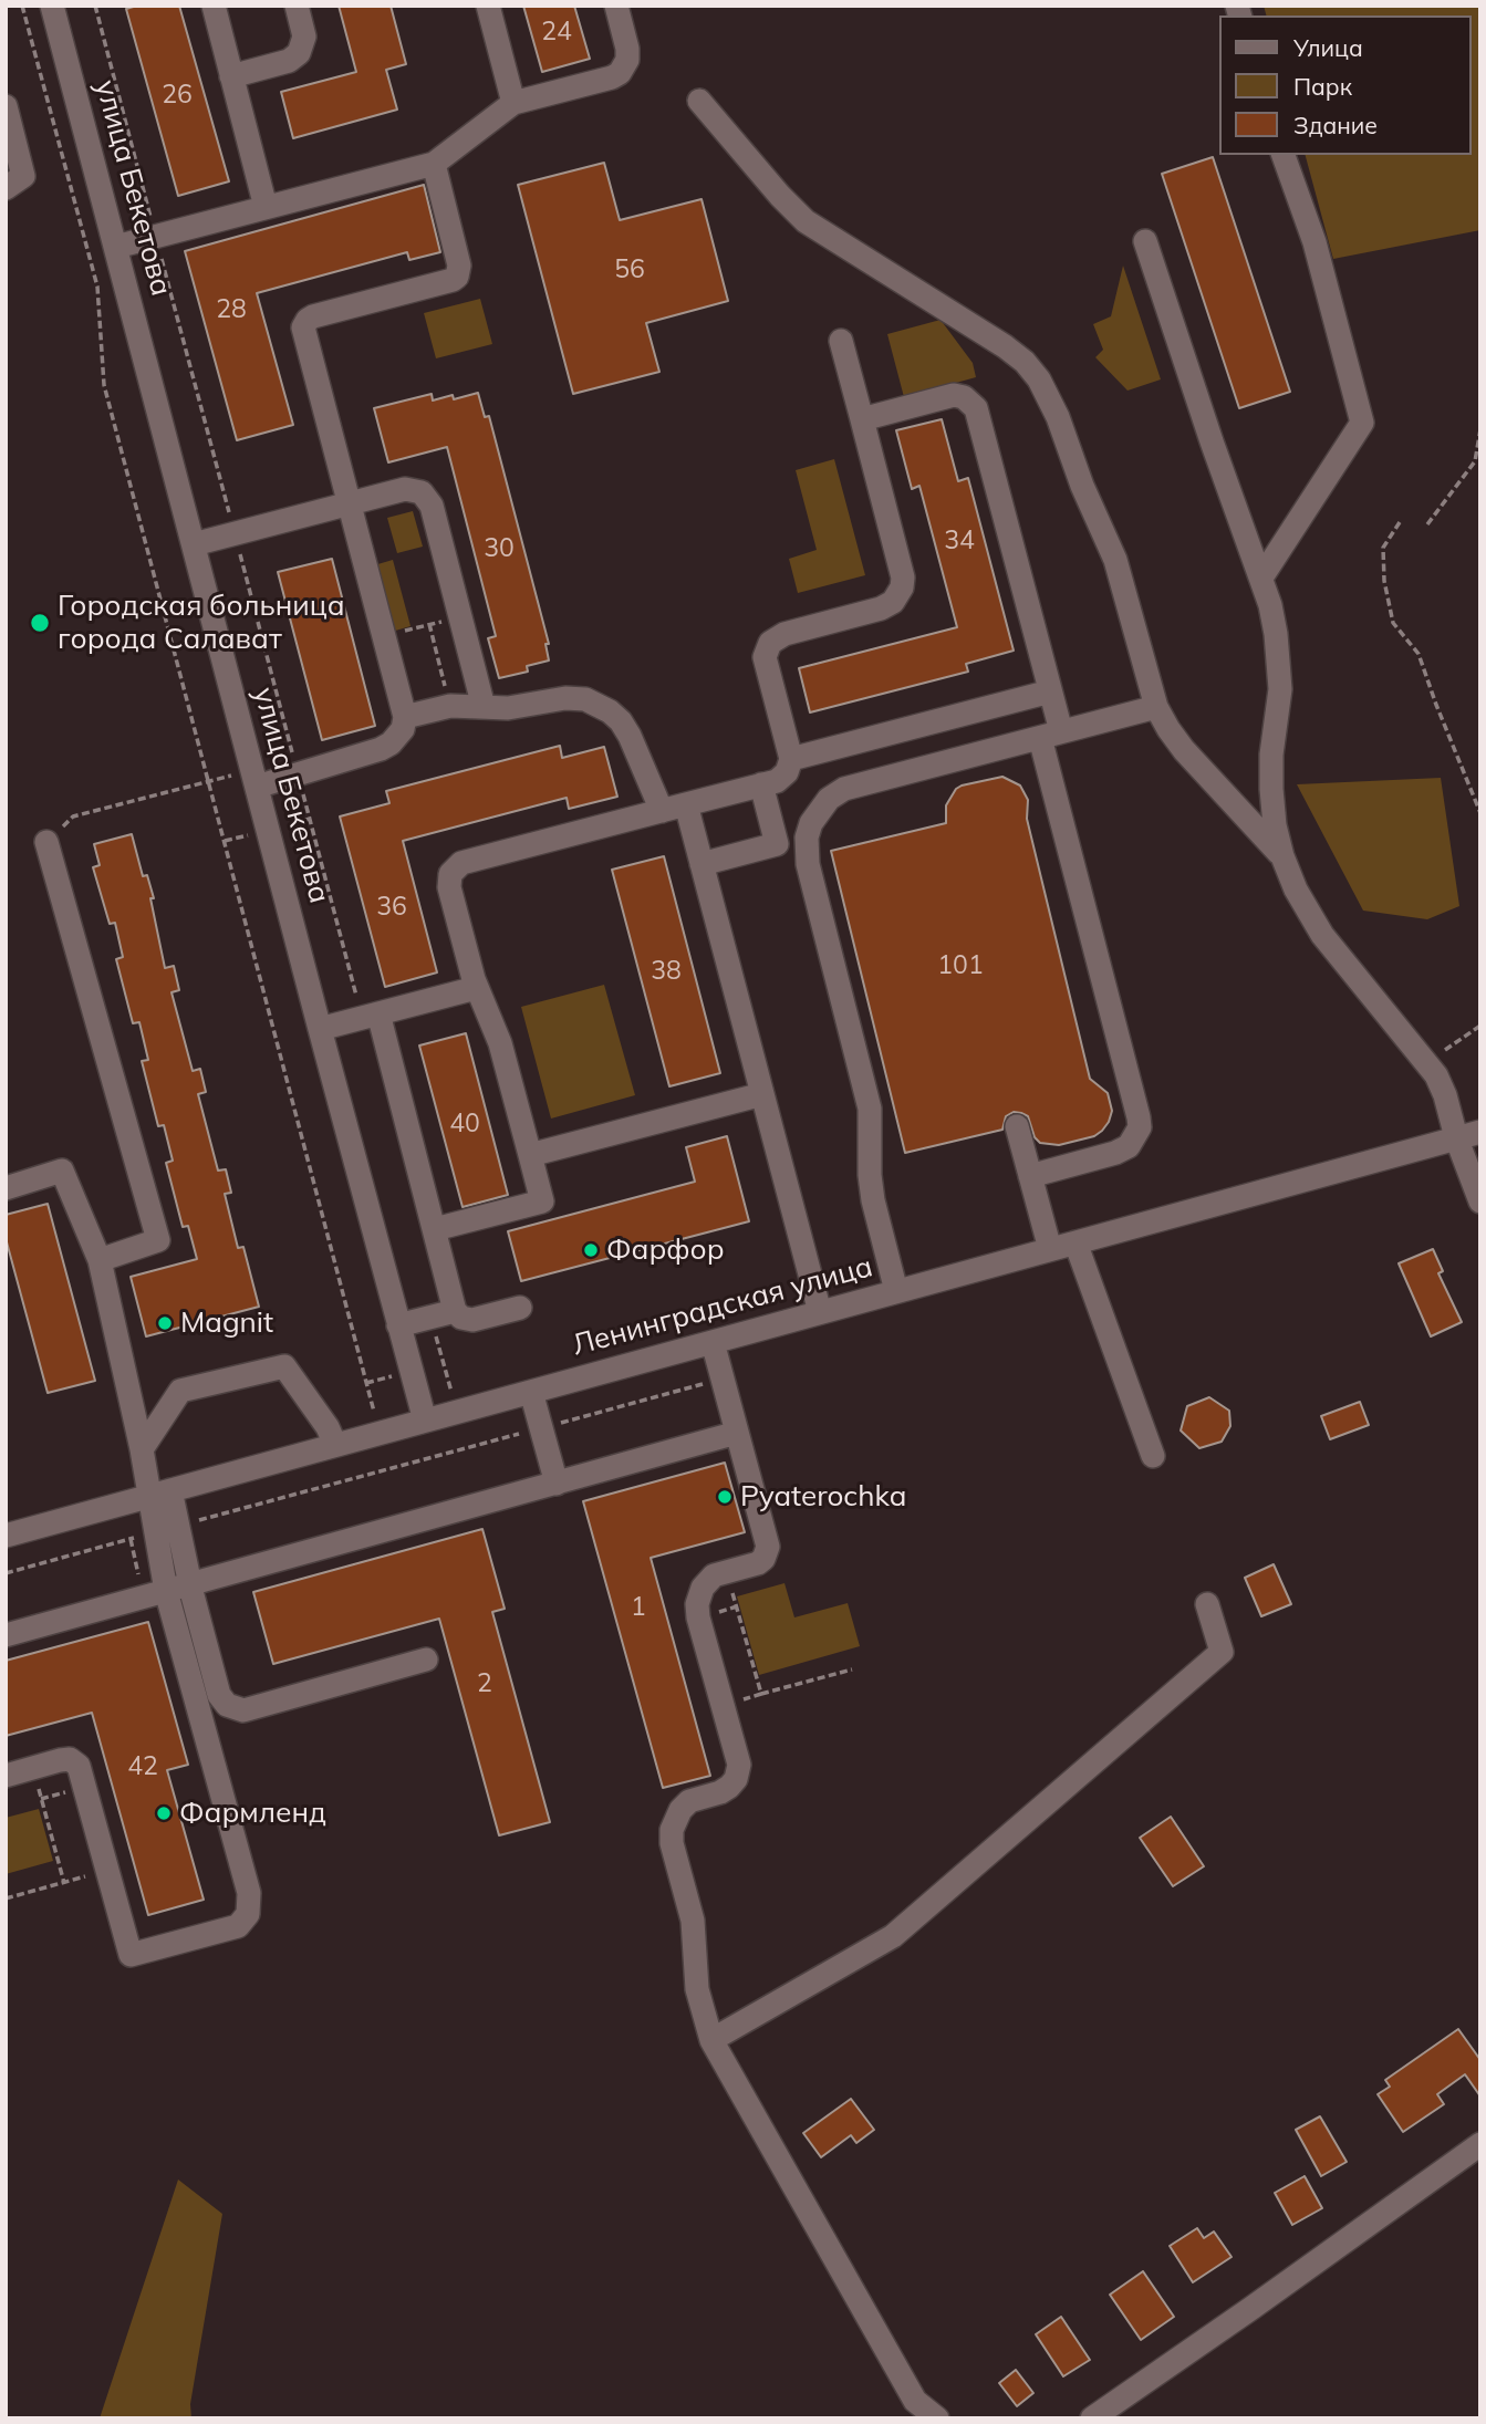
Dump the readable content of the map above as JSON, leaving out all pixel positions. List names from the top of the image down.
{
  "streets": {
    "street": ["улица Бекетова", "Ленинградская улица"]
  },
  "crossings": [
    ["улица Бекетова", "Ленинградская улица"]
  ],
  "places": [
    "Городская больница города Салават",
    "Фарфор",
    "Magnit",
    "Pyaterochka",
    "Фармленд"
  ],
  "house_numbers": [
    "24",
    "26",
    "56",
    "28",
    "34",
    "30",
    "36",
    "101",
    "38",
    "40",
    "1",
    "2",
    "42"
  ],
  "legend": ["Улица", "Парк", "Здание"]
}
